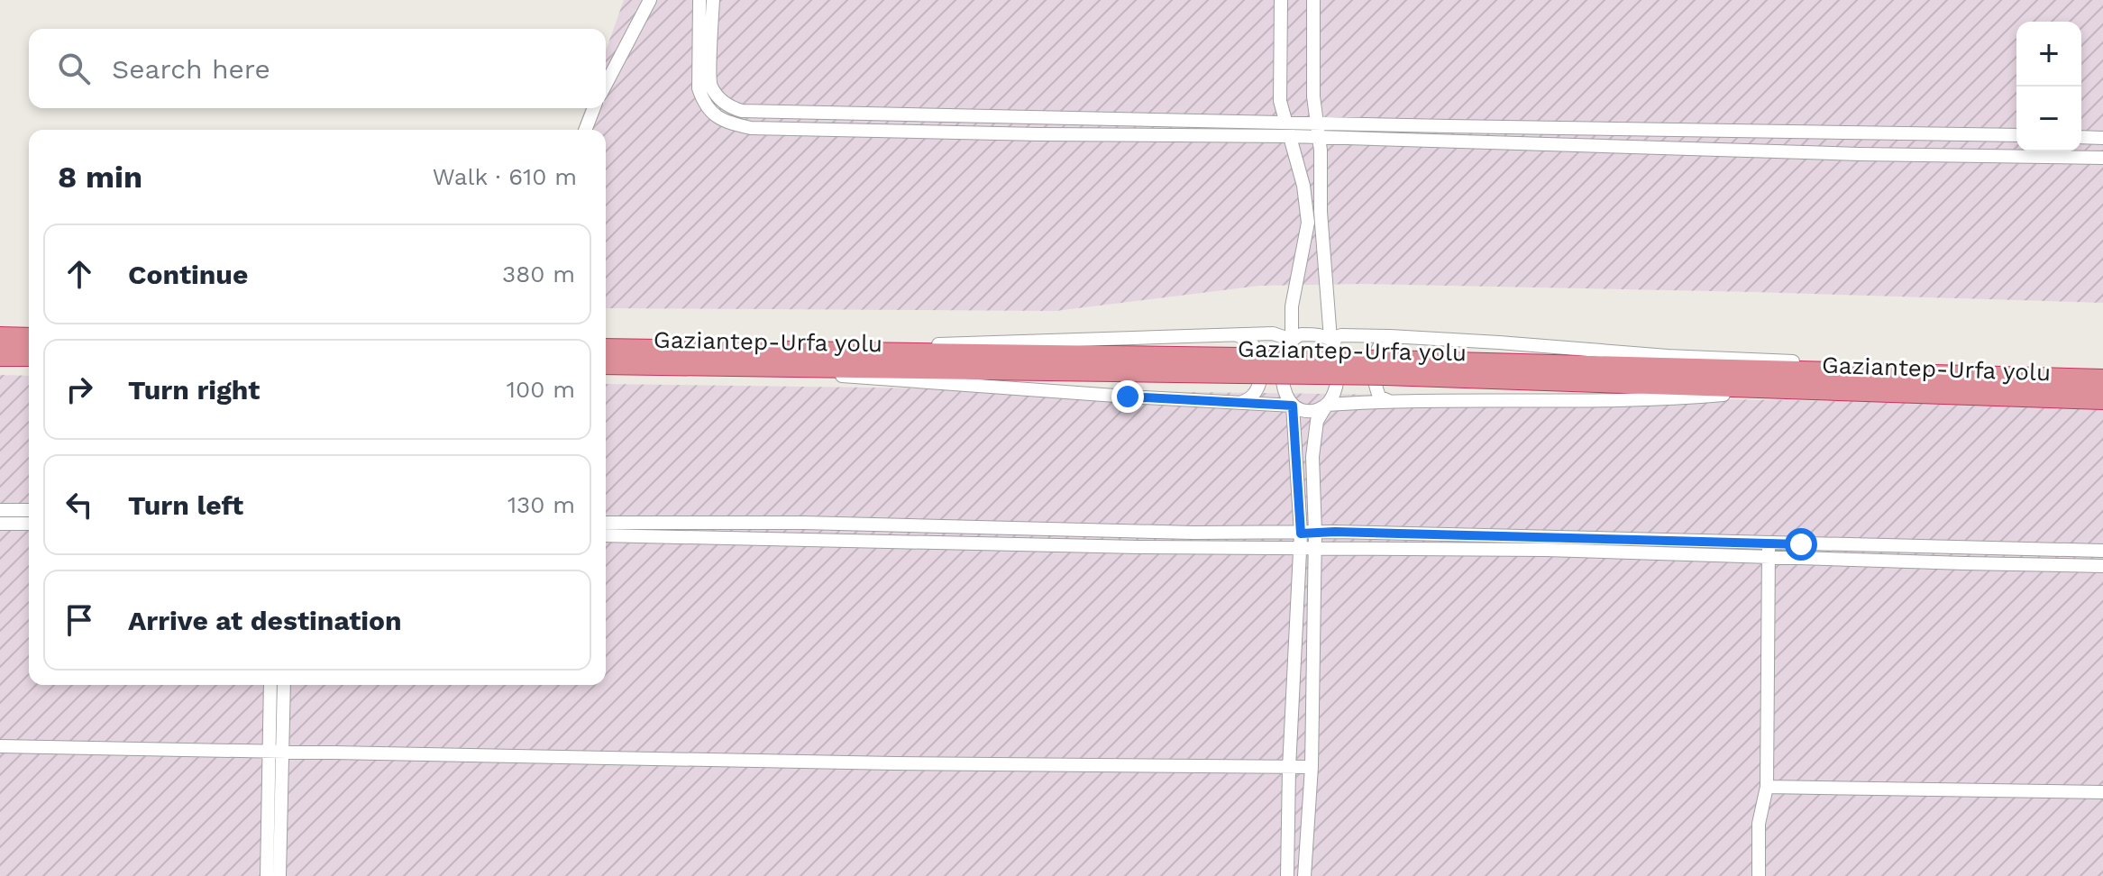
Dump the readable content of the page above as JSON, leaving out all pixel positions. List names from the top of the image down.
{
  "streets": {
    "highway": ["Gaziantep-Urfa yolu"]
  },
  "page": {
    "map_buttons": ["+", "−"],
    "search": "Search here",
    "heading": ["8 min", "Walk · 610 m"],
    "list": [
      ["Continue", "380 m"],
      ["Turn right", "100 m"],
      ["Turn left", "130 m"],
      "Arrive at destination"
    ]
  }
}
